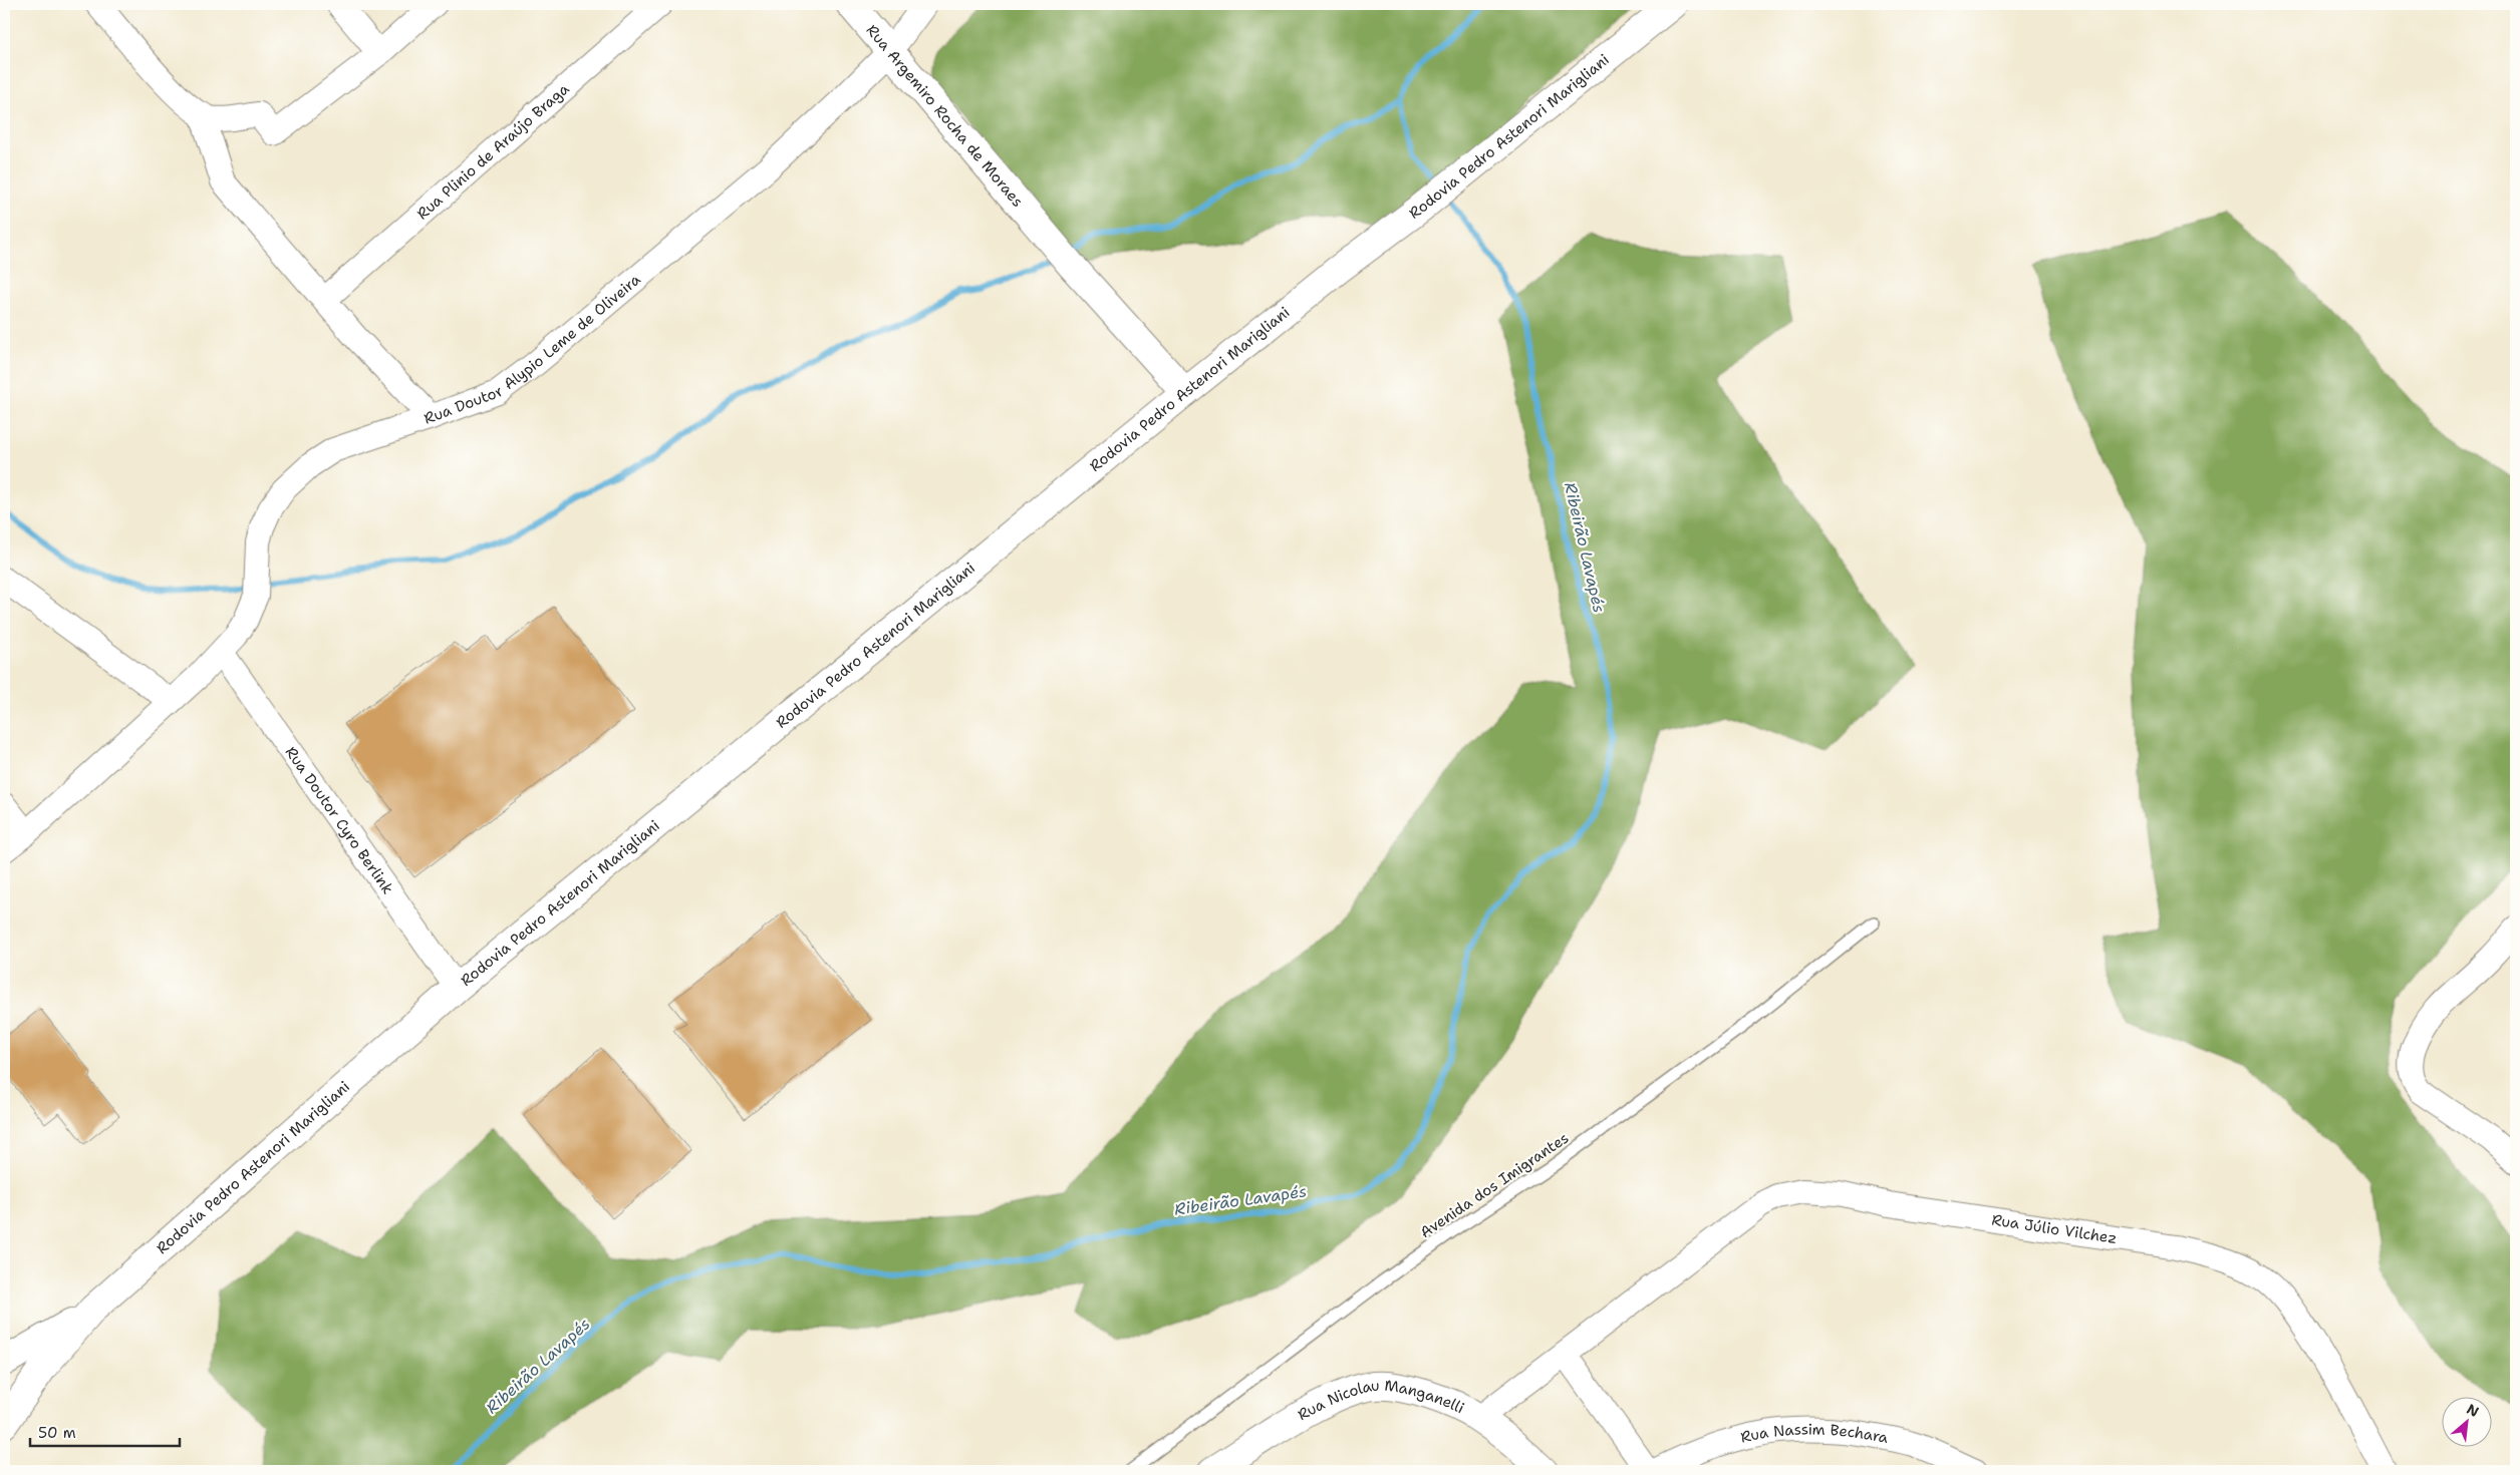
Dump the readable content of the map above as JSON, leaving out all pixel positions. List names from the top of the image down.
{
  "streets": {
    "main road": ["Rua Argemiro Rocha de Moraes", "Rodovia Pedro Astenori Marigliani", "Rua Nicolau Manganelli"],
    "street": [
      "Rua Plinio de Araújo Braga",
      "Rua Doutor Alypio Leme de Oliveira",
      "Rua Doutor Cyro Berlink",
      "Rua Júlio Vilchez",
      "Rua Nassim Bechara"
    ],
    "lane": ["Avenida dos Imigrantes"]
  },
  "crossings": [
    ["Rua Argemiro Rocha de Moraes", "Rodovia Pedro Astenori Marigliani"],
    ["Rua Argemiro Rocha de Moraes", "Rua Doutor Alypio Leme de Oliveira"],
    ["Rodovia Pedro Astenori Marigliani", "Rua Doutor Cyro Berlink"],
    ["Rua Doutor Alypio Leme de Oliveira", "Rua Doutor Cyro Berlink"],
    ["Rua Júlio Vilchez", "Rua Nicolau Manganelli"]
  ],
  "water": ["Ribeirão Lavapés"],
  "scale_bar": "50 m",
  "north": "top right"
}
